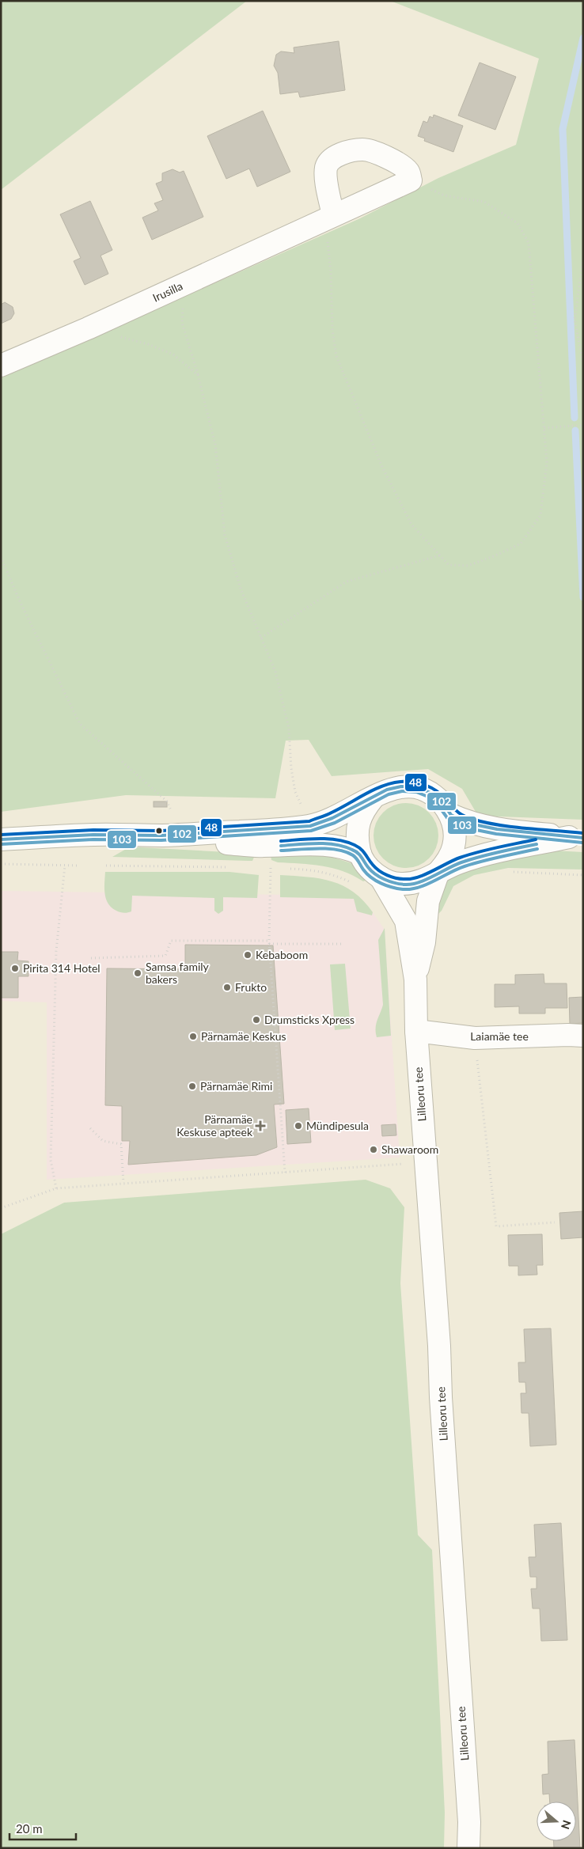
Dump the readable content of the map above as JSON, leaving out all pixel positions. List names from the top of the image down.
{
  "streets": {
    "street": ["Irusilla", "Laiamäe tee", "Lilleoru tee"]
  },
  "crossings": [
    ["Laiamäe tee", "Lilleoru tee"]
  ],
  "places": {
    "other": [
      "Kebaboom",
      "Pirita 314 Hotel",
      "Samsa family bakers",
      "Frukto",
      "Drumsticks Xpress",
      "Pärnamäe Keskus",
      "Pärnamäe Rimi",
      "Mündipesula",
      "Shawaroom"
    ],
    "health": ["Pärnamäe Keskuse apteek"]
  },
  "lines": ["transit line 48", "transit line 102", "transit line 103"],
  "scale_bar": "20 m",
  "north": "right"
}
